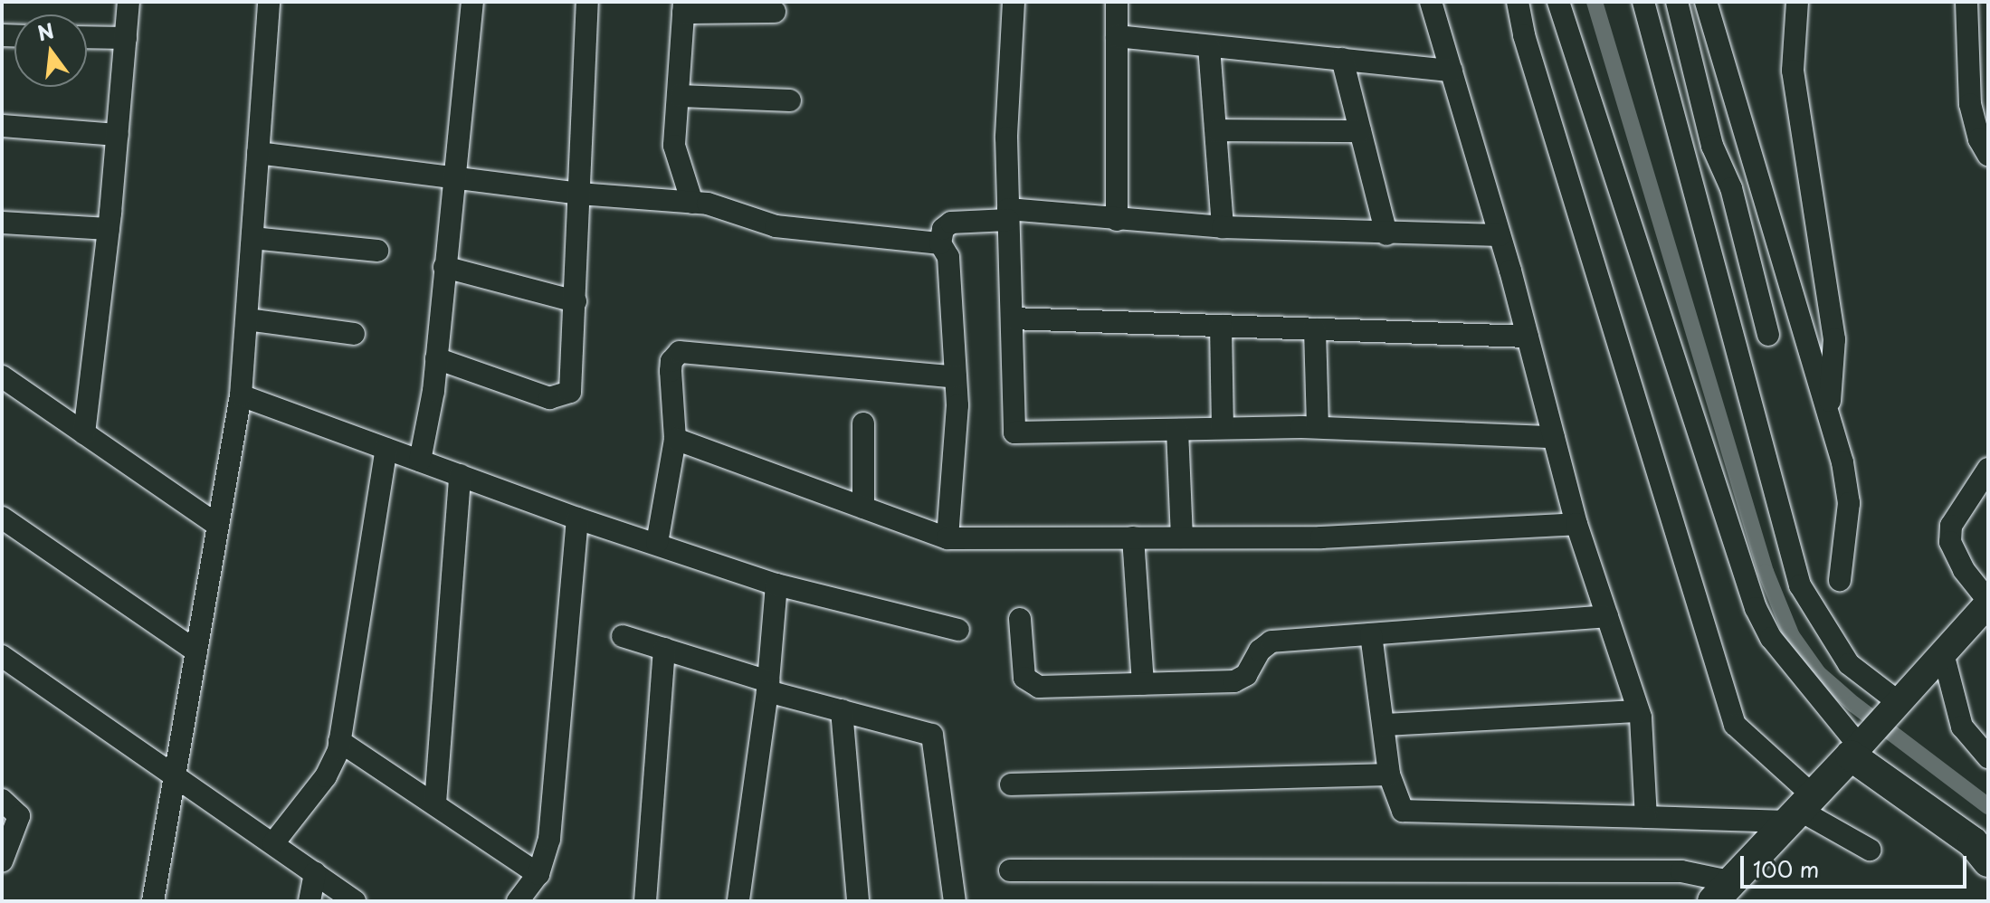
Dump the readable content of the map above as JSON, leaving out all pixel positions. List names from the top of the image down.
{
  "scale_bar": "100 m",
  "north": "top"
}
